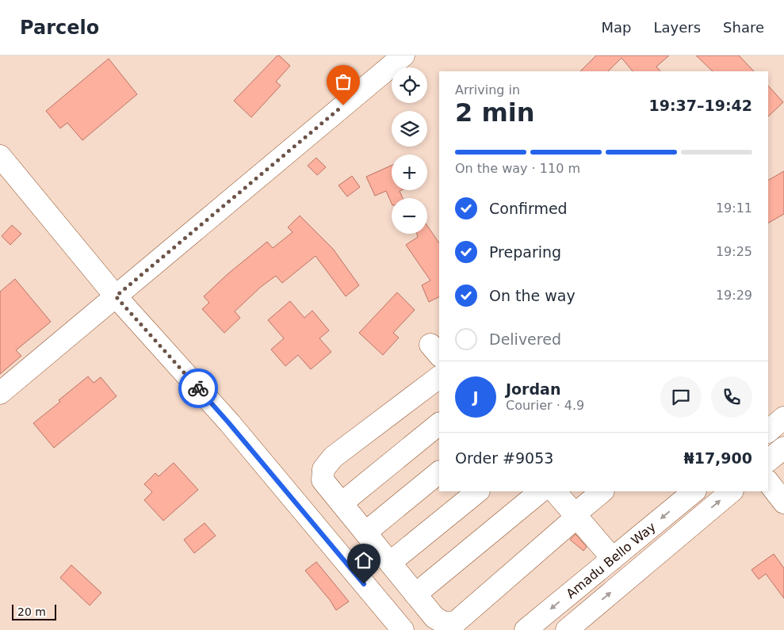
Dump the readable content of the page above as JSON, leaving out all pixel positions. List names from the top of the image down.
{
  "streets": {
    "street": ["Amadu Bello Way"]
  },
  "scale_bar": "20 m",
  "page": {
    "header": "Parcelo",
    "nav": ["Map", "Layers", "Share"],
    "map_buttons": ["+", "−"],
    "heading": ["2 min", "Arriving in", "19:37–19:42"],
    "panel": [
      "Jordan",
      "Courier · 4.9",
      "Order #9053",
      "₦17,900"
    ],
    "bar": "On the way · 110 m",
    "list": [
      ["Confirmed", "19:11"],
      ["Preparing", "19:25"],
      ["On the way", "19:29"],
      "Delivered"
    ],
    "round": "J",
    "scale": "20 m"
  }
}
